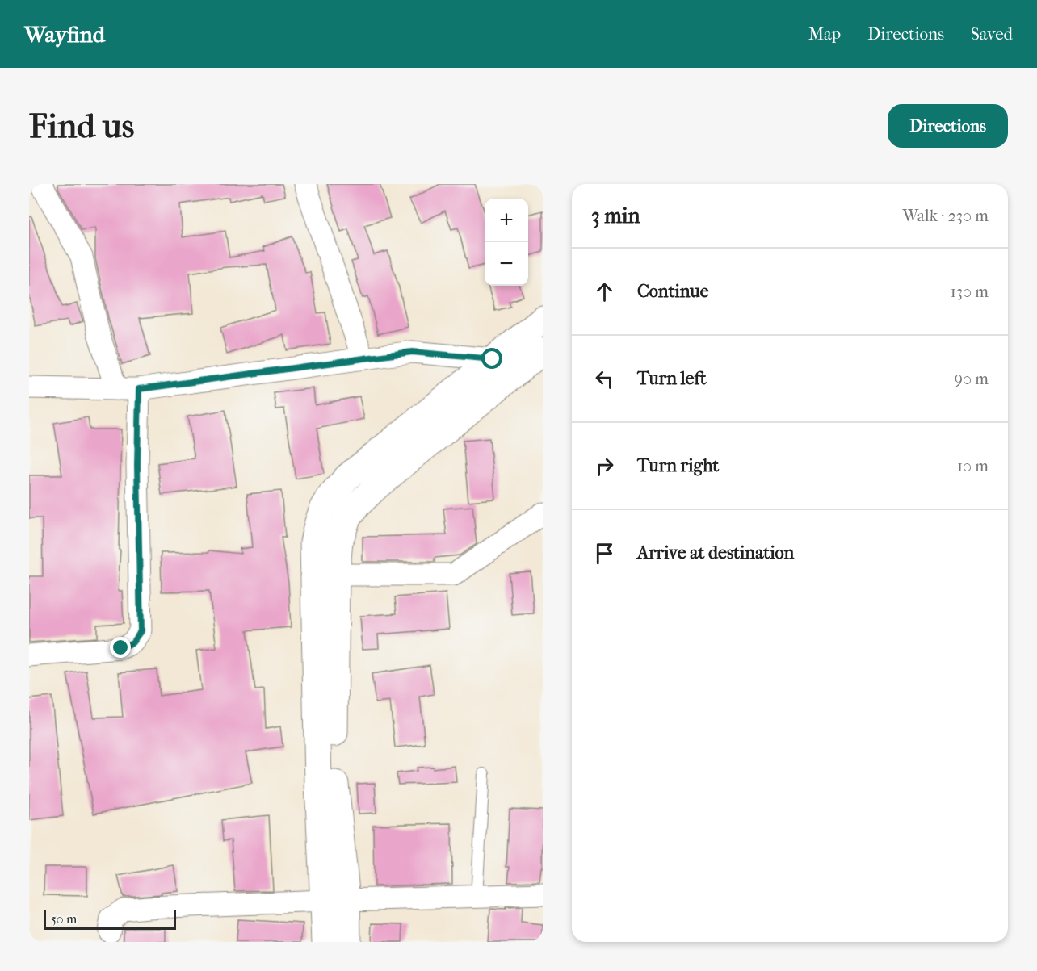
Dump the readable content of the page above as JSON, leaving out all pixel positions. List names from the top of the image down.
{
  "scale_bar": "50 m",
  "page": {
    "header": "Wayfind",
    "nav": ["Map", "Directions", "Saved"],
    "buttons": "Directions",
    "title": "Find us",
    "heading": ["3 min", "Walk · 230 m"],
    "map_buttons": ["+", "−"],
    "list": [
      ["Continue", "130 m"],
      ["Turn left", "90 m"],
      ["Turn right", "10 m"],
      "Arrive at destination"
    ],
    "scale": "50 m"
  }
}
